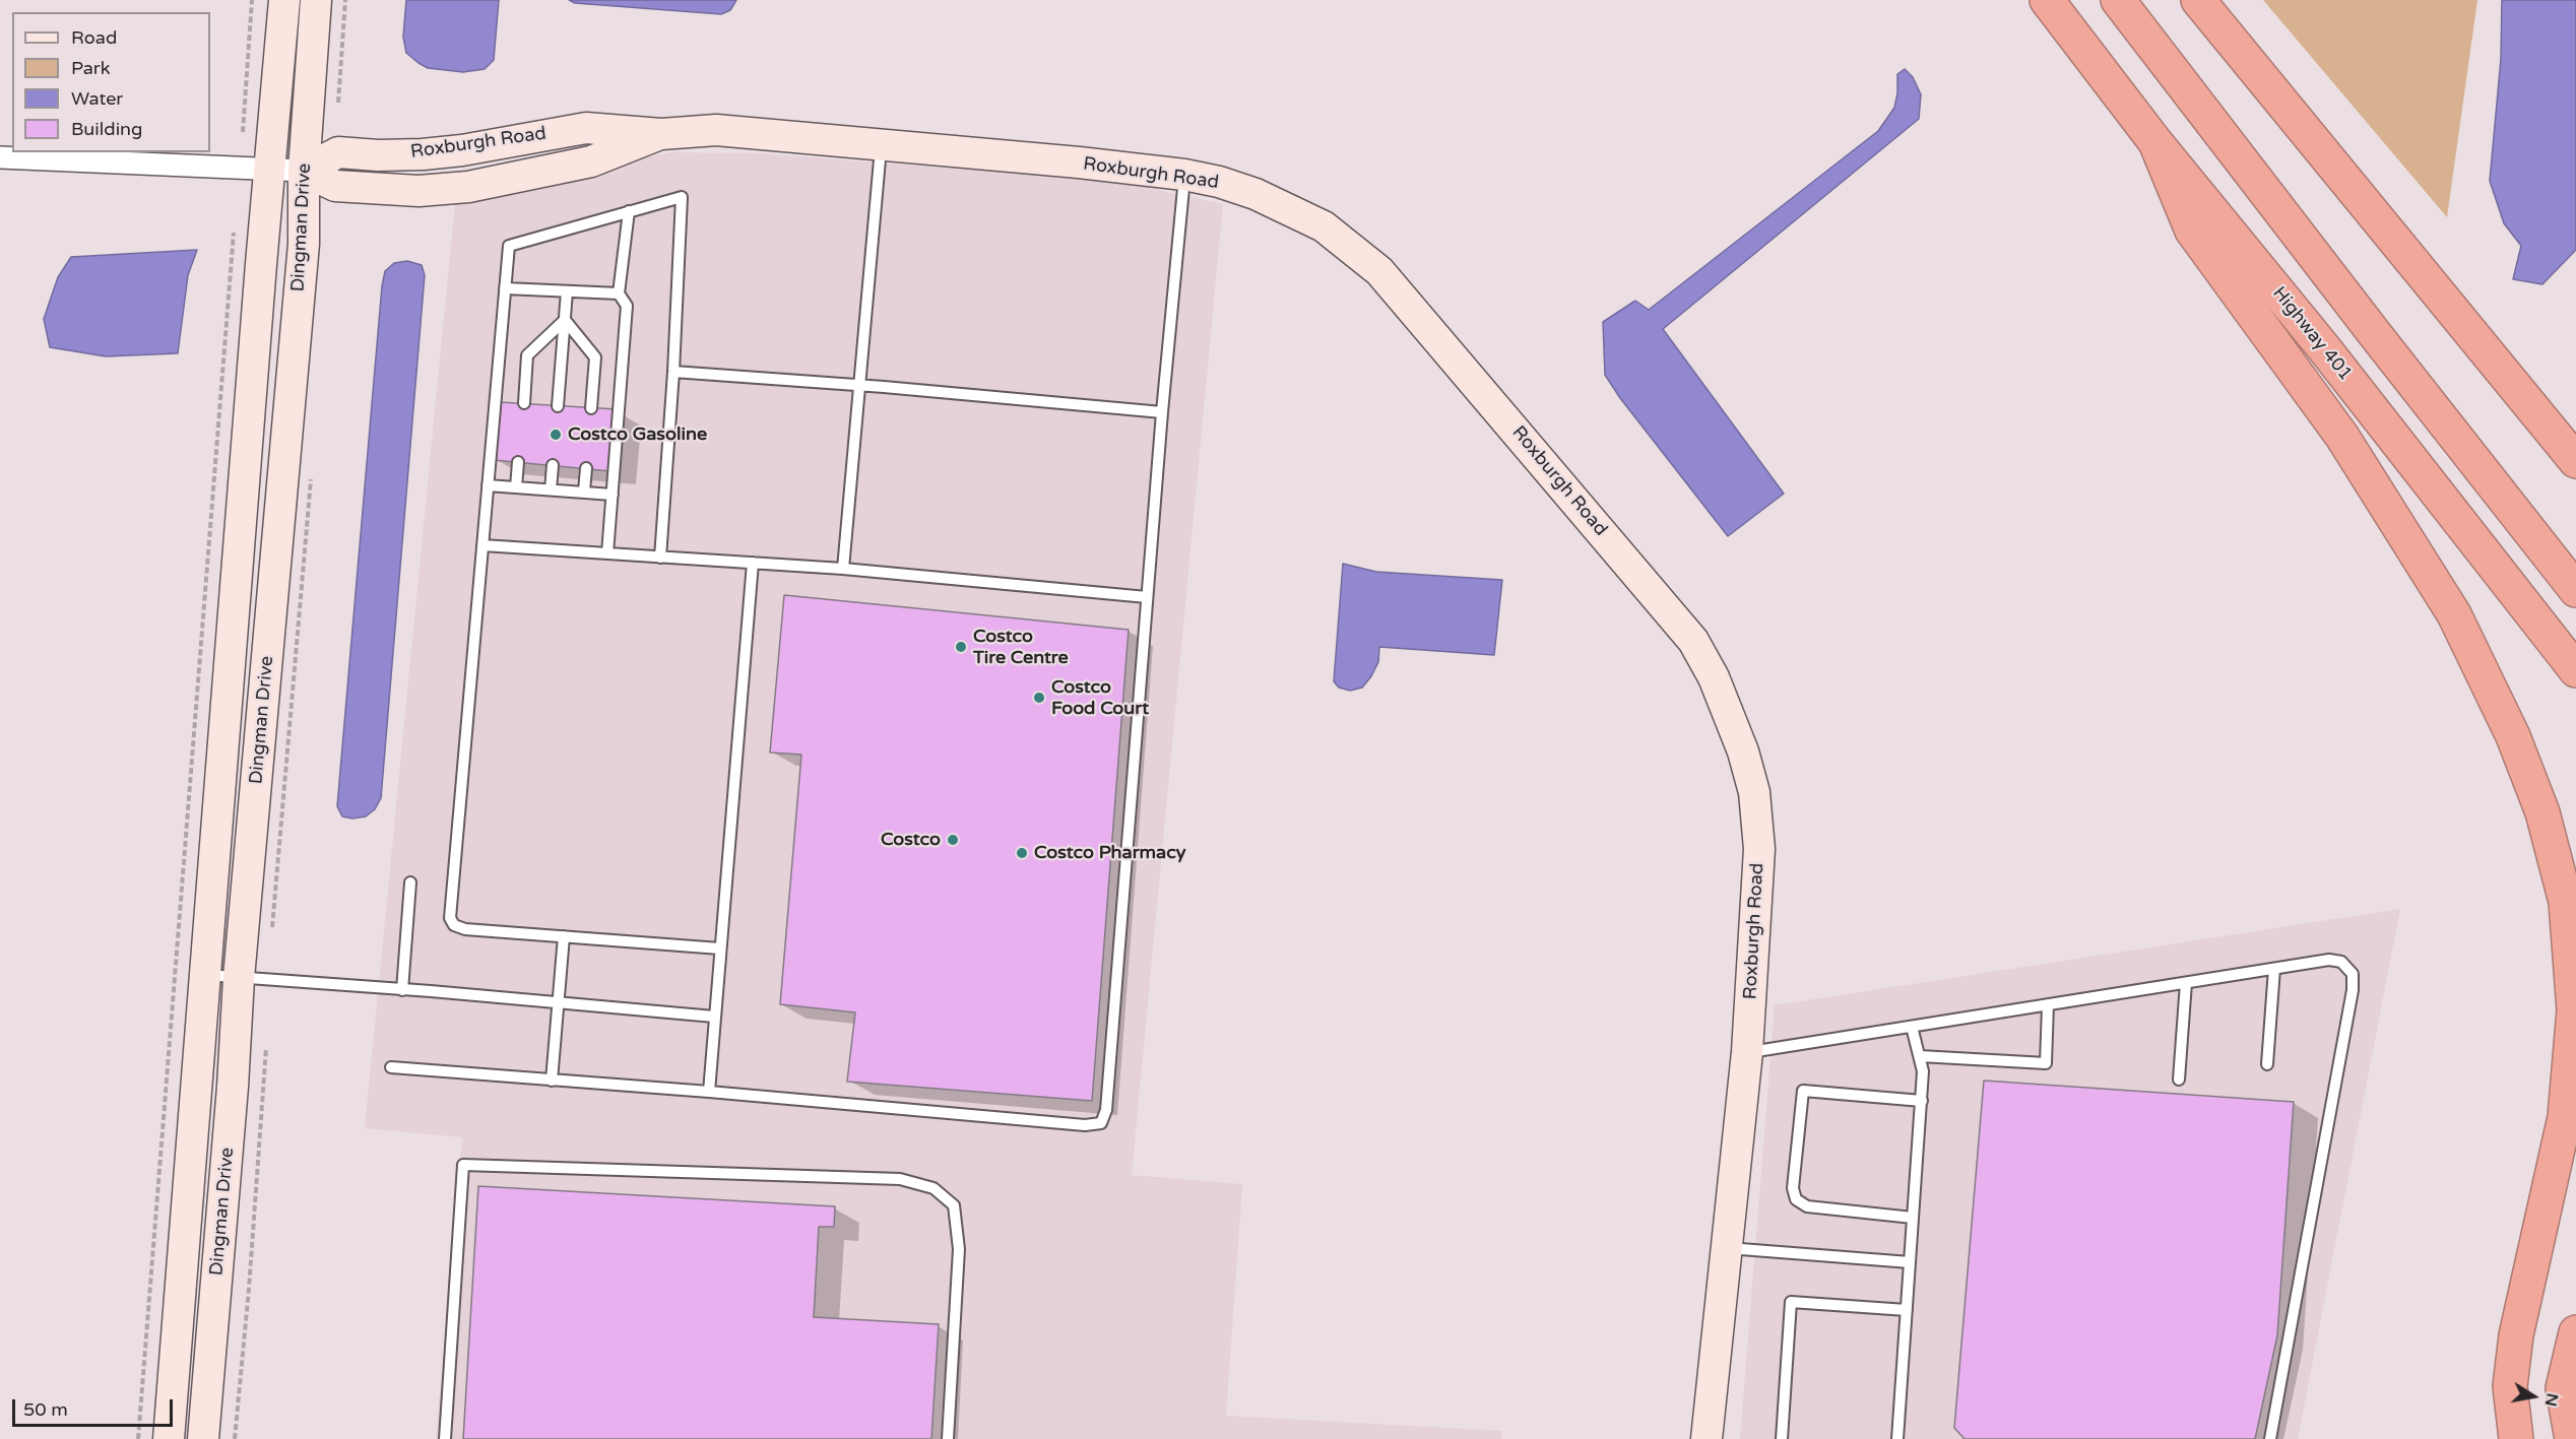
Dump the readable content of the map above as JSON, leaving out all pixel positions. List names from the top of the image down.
{
  "streets": {
    "highway": ["Highway 401"],
    "main road": ["Roxburgh Road", "Dingman Drive"]
  },
  "crossings": [
    ["Roxburgh Road", "Dingman Drive"]
  ],
  "places": [
    "Costco Gasoline",
    "Costco Tire Centre",
    "Costco Food Court",
    "Costco",
    "Costco Pharmacy"
  ],
  "legend": [
    "Road",
    "Park",
    "Water",
    "Building"
  ],
  "scale_bar": "50 m",
  "north": "right"
}
